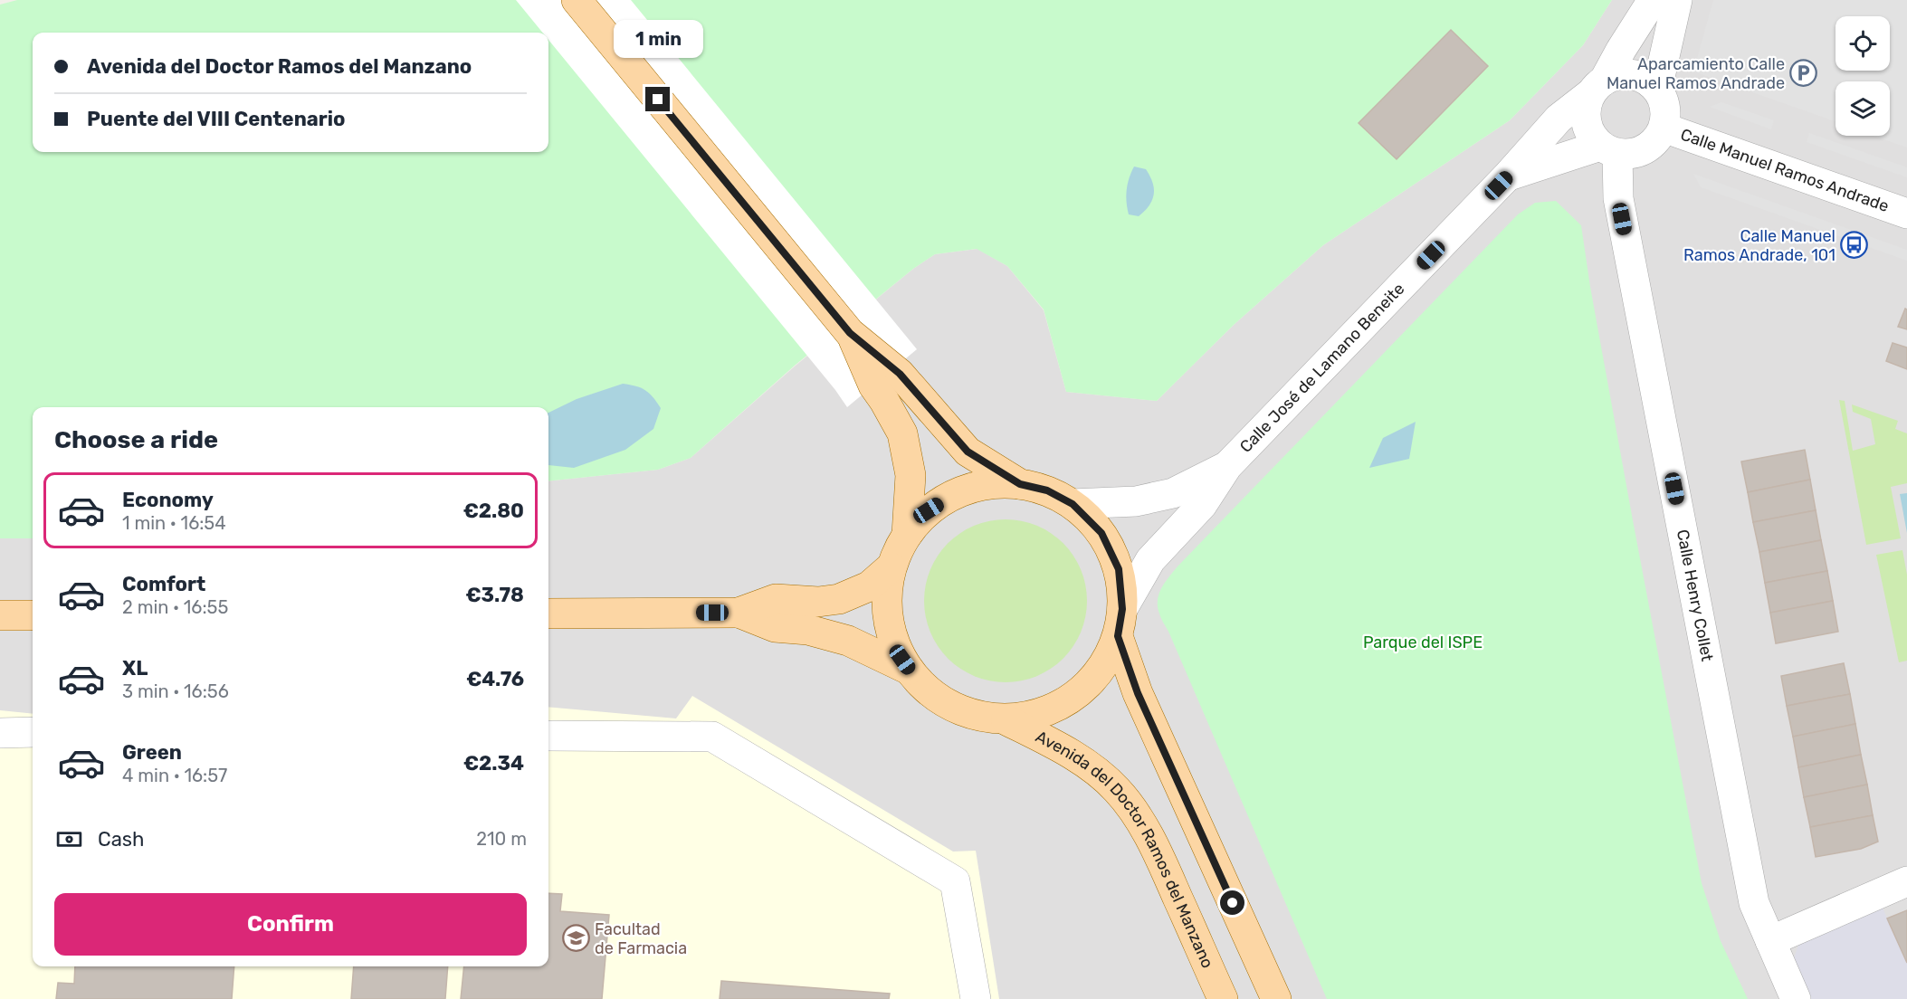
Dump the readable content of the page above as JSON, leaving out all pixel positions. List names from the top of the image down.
{
  "streets": {
    "main road": ["Avenida del Doctor Ramos del Manzano"],
    "street": ["Calle Manuel Ramos Andrade", "Calle José de Lamano Beneite", "Calle Henry Collet"]
  },
  "crossings": [
    ["Calle Manuel Ramos Andrade", "Calle José de Lamano Beneite"],
    ["Calle Manuel Ramos Andrade", "Calle Henry Collet"],
    ["Calle José de Lamano Beneite", "Calle Henry Collet"]
  ],
  "parks": ["Parque del ISPE"],
  "places": {
    "parking": ["Aparcamiento Calle Manuel Ramos Andrade"],
    "bus stop": ["Calle Manuel Ramos Andrade, 101"],
    "school or university": ["Facultad de Farmacia"]
  },
  "page": {
    "bubble": "1 min",
    "banner": ["Avenida del Doctor Ramos del Manzano", "Puente del VIII Centenario"],
    "heading": "Choose a ride",
    "list": [
      {
        "name": "Economy",
        "note": "1 min · 16:54",
        "value": "€2.80"
      },
      {
        "name": "Comfort",
        "note": "2 min · 16:55",
        "value": "€3.78"
      },
      {
        "name": "XL",
        "note": "3 min · 16:56",
        "value": "€4.76"
      },
      {
        "name": "Green",
        "note": "4 min · 16:57",
        "value": "€2.34"
      }
    ],
    "pay": ["Cash", "210 m"],
    "buttons": "Confirm"
  }
}
